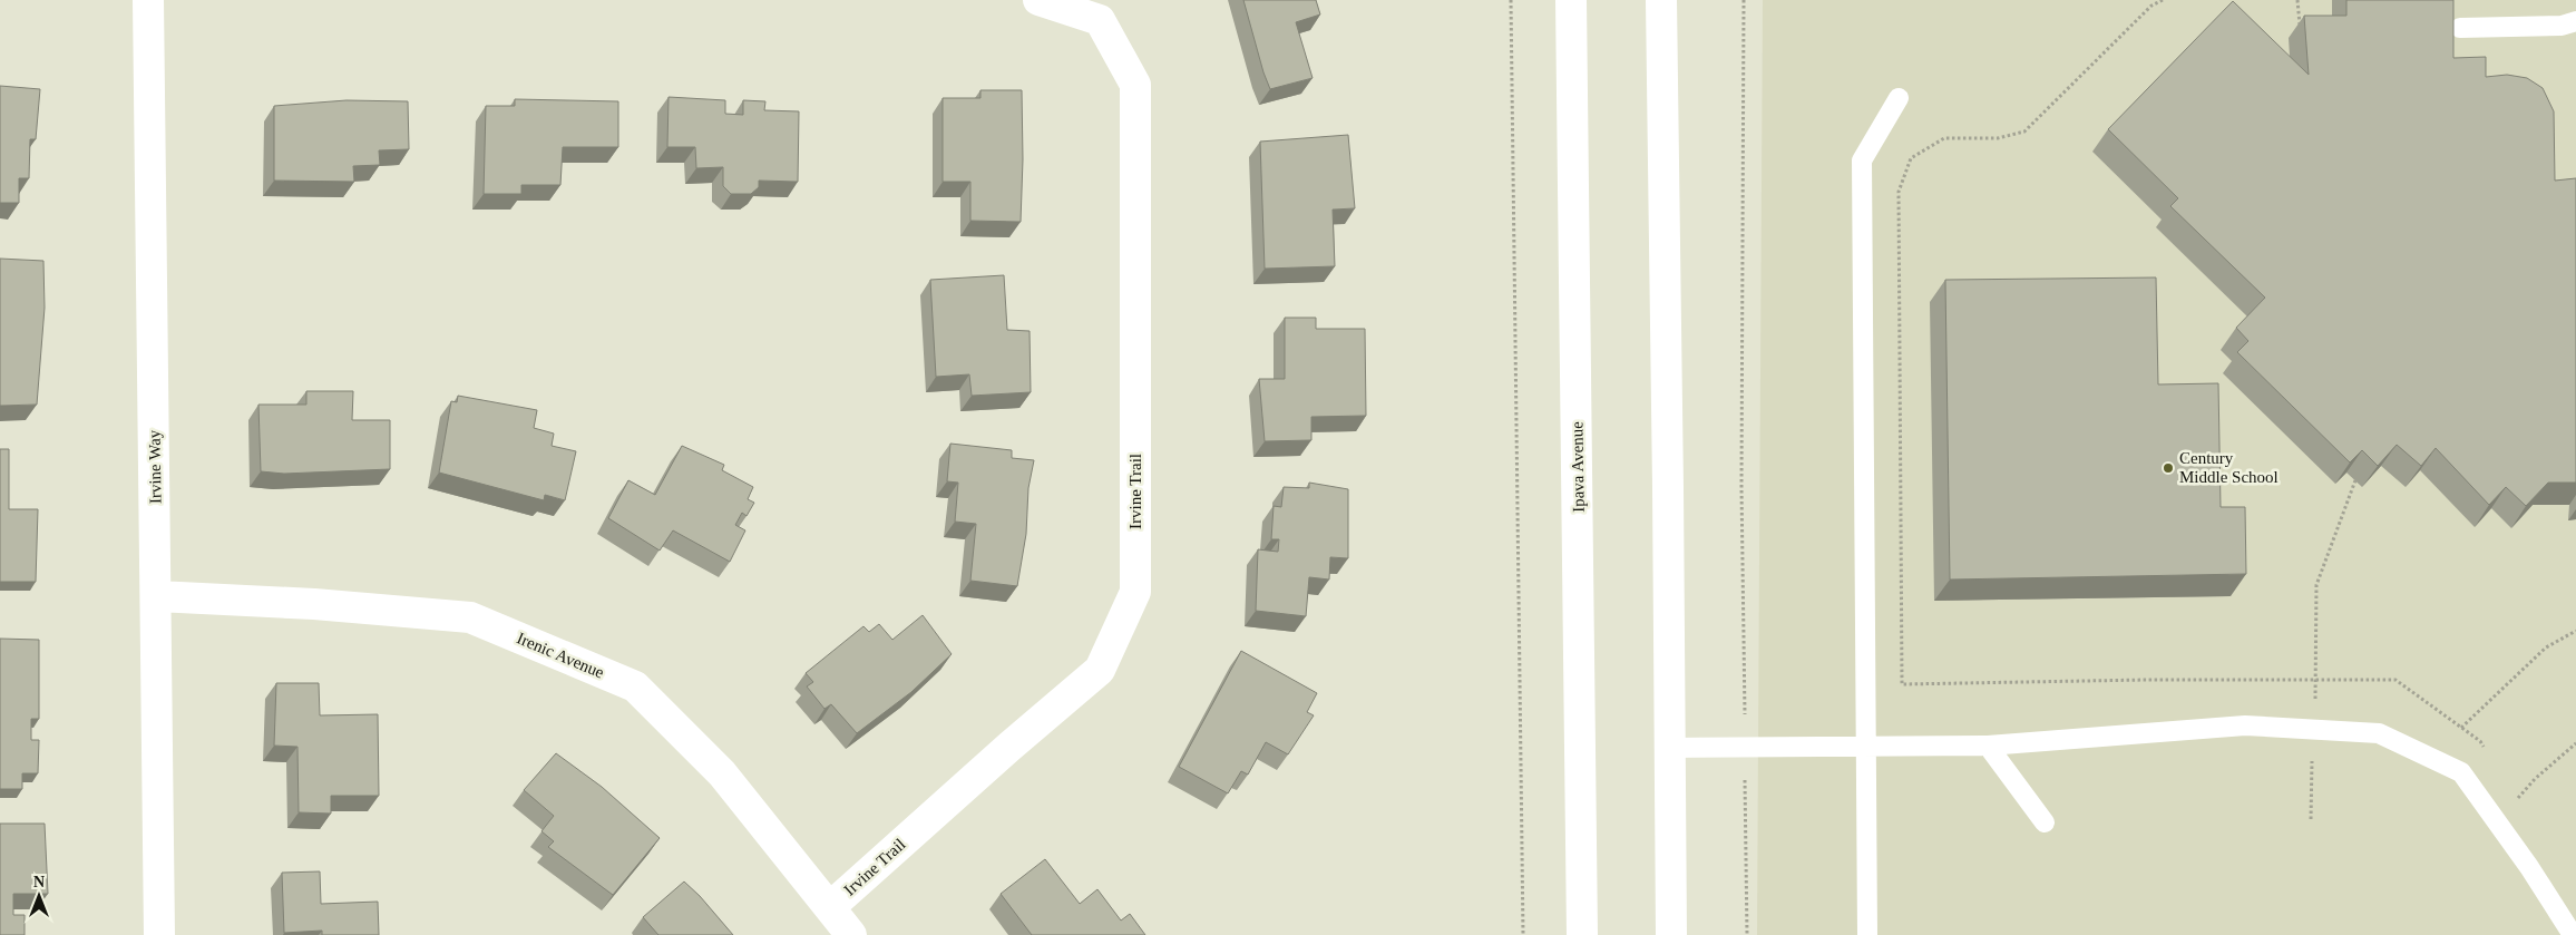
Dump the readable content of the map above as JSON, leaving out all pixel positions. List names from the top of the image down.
{
  "streets": {
    "street": [
      "Irvine Way",
      "Ipava Avenue",
      "Irvine Trail",
      "Irenic Avenue"
    ]
  },
  "crossings": [
    ["Irvine Way", "Irenic Avenue"],
    ["Irvine Trail", "Irenic Avenue"]
  ],
  "places": ["Century Middle School"],
  "north": "top"
}
